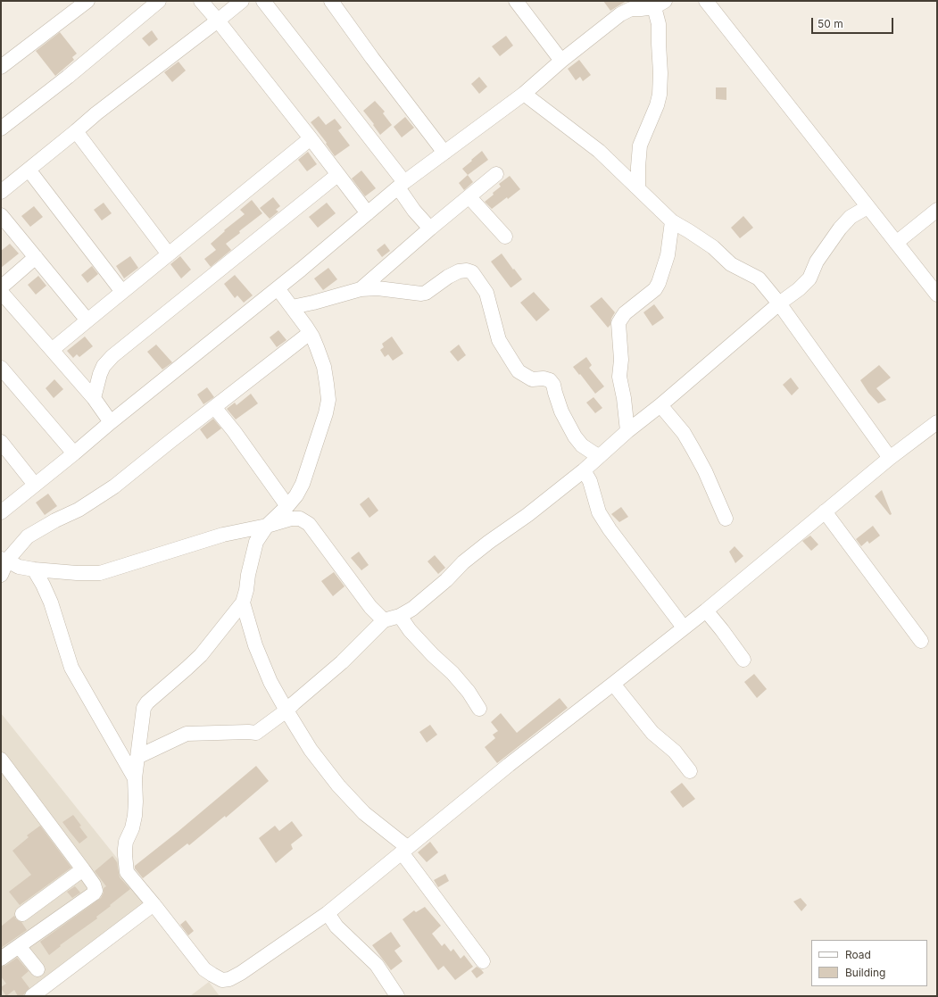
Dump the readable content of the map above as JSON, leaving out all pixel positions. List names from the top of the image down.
{
  "legend": ["Road", "Building"],
  "scale_bar": "50 m"
}
